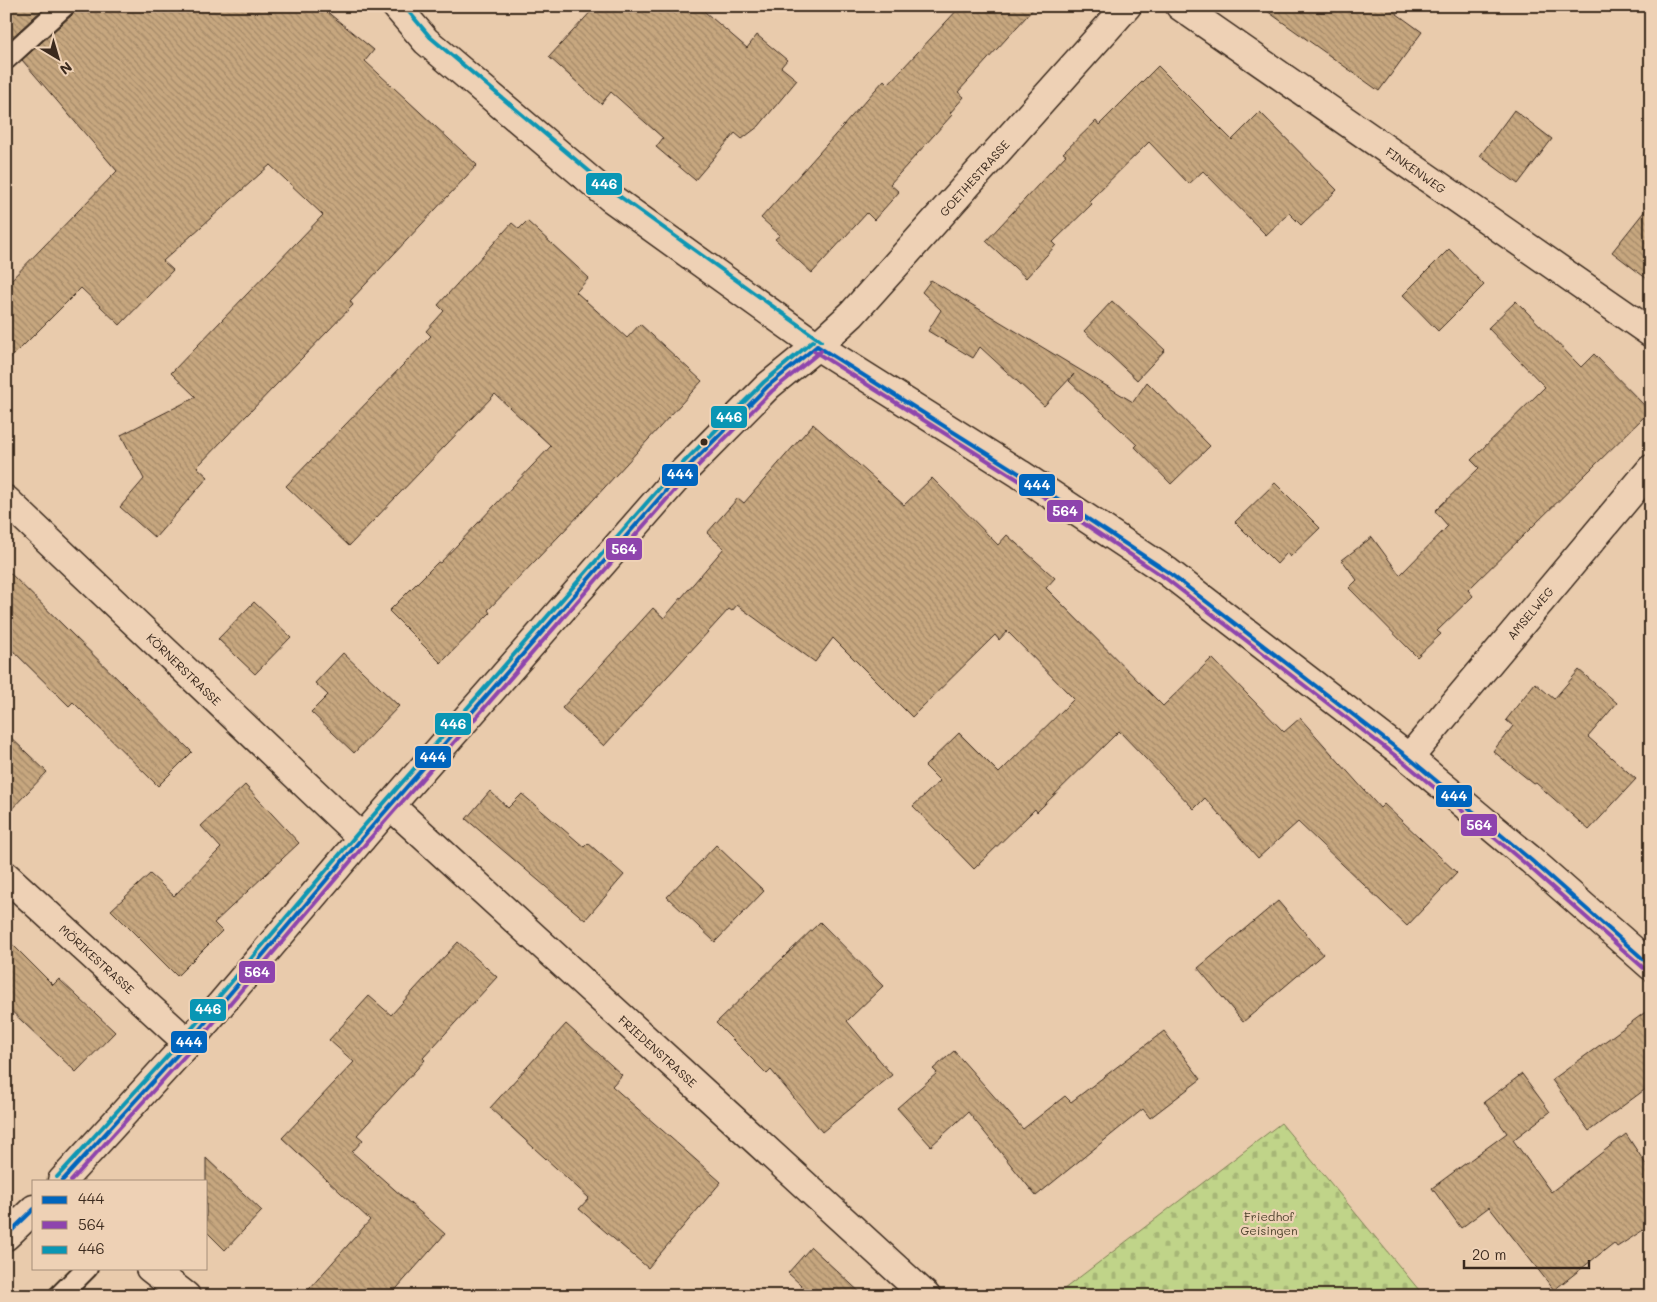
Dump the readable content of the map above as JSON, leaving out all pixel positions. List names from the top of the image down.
{
  "streets": {
    "street": [
      "FINKENWEG",
      "GOETHESTRASSE",
      "AMSELWEG",
      "KÖRNERSTRASSE",
      "MÖRIKESTRASSE",
      "FRIEDENSTRASSE"
    ]
  },
  "crossings": [
    ["GOETHESTRASSE", "KÖRNERSTRASSE"],
    ["GOETHESTRASSE", "MÖRIKESTRASSE"],
    ["GOETHESTRASSE", "FRIEDENSTRASSE"]
  ],
  "parks": ["Friedhof Geisingen"],
  "lines": ["transit line 446", "transit line 444", "transit line 564"],
  "legend": ["444", "564", "446"],
  "scale_bar": "20 m",
  "north": "bottom right"
}
